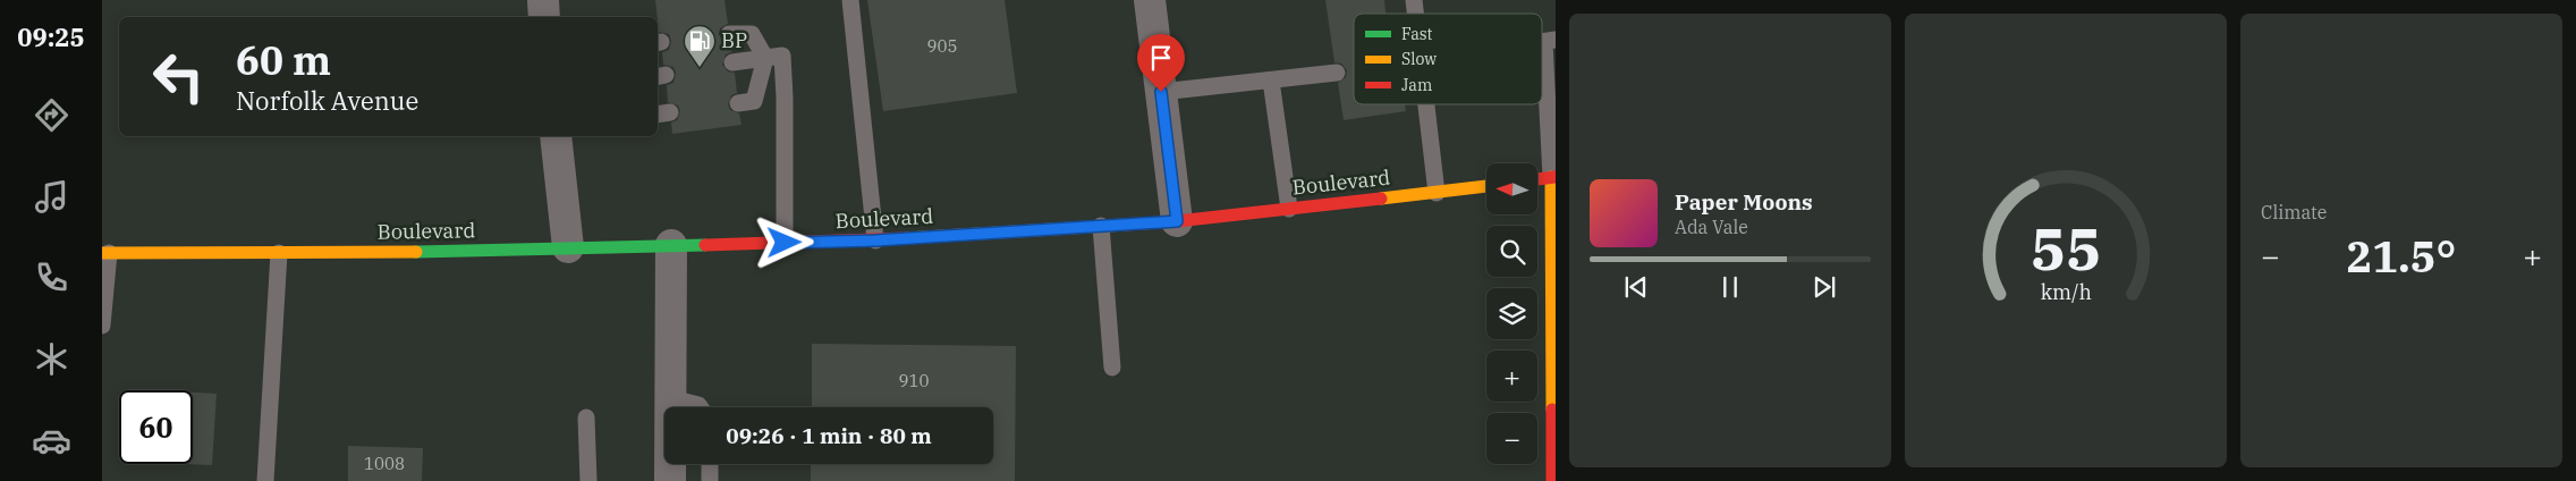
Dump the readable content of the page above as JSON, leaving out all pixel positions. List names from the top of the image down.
{
  "streets": {
    "main road": ["Boulevard"]
  },
  "places": {
    "fuel station": ["BP"]
  },
  "house_numbers": ["905", "910", "1008"],
  "legend": ["Fast", "Slow", "Jam"],
  "north": "left",
  "page": {
    "tabs": "09:25",
    "tile": "Climate",
    "turn": ["60 m", "Norfolk Avenue"],
    "map_buttons": ["+", "−"],
    "song": ["Paper Moons", "Ada Vale"],
    "heat": ["−", "21.5°", "+"],
    "limit": "60",
    "trip": "09:26 · 1 min · 80 m",
    "gauge": ["55", "km/h"]
  }
}
